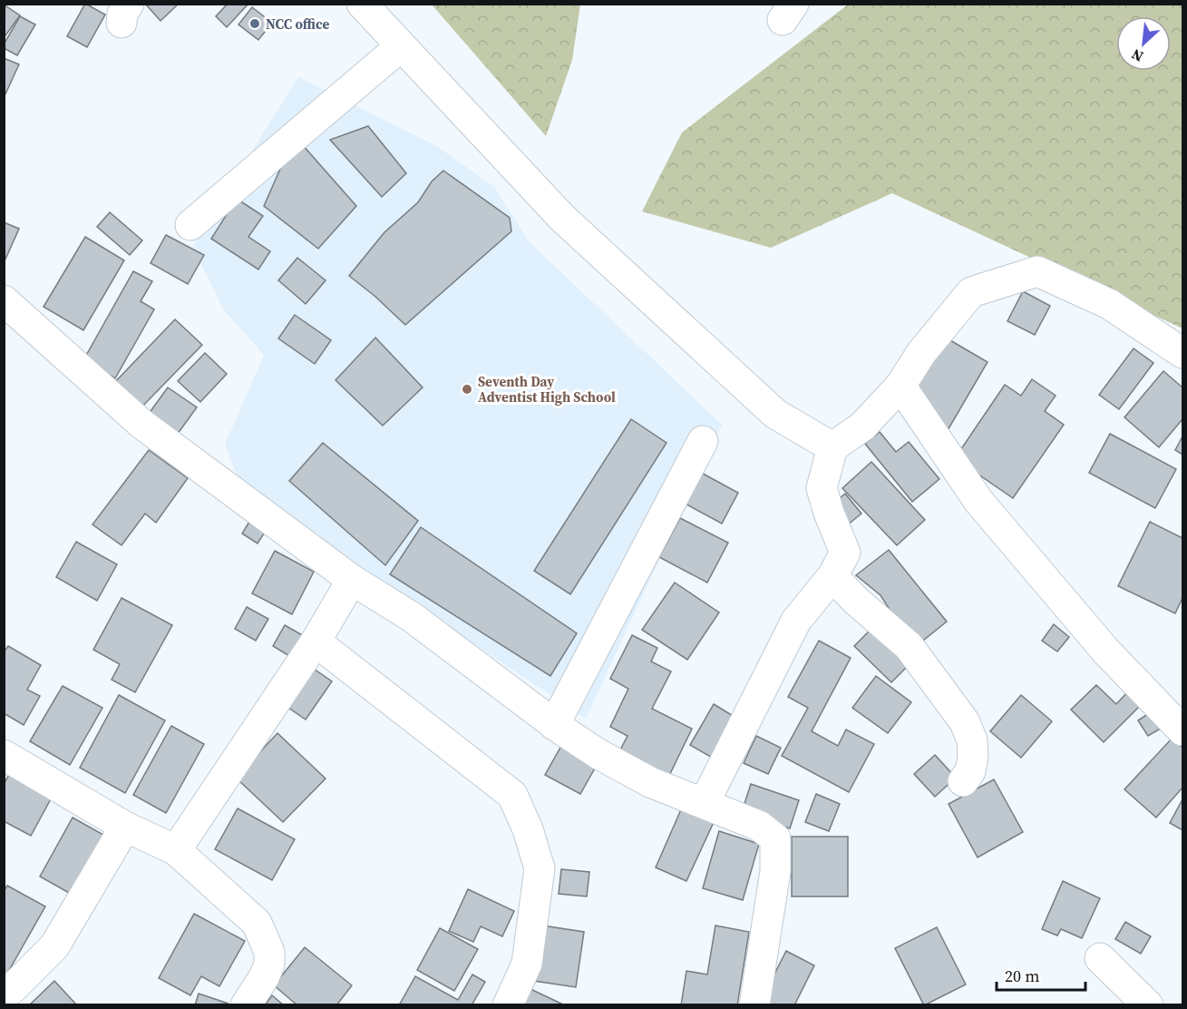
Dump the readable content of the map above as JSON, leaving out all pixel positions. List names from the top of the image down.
{
  "places": ["NCC office", "Seventh Day Adventist High School"],
  "scale_bar": "20 m",
  "north": "bottom left"
}
